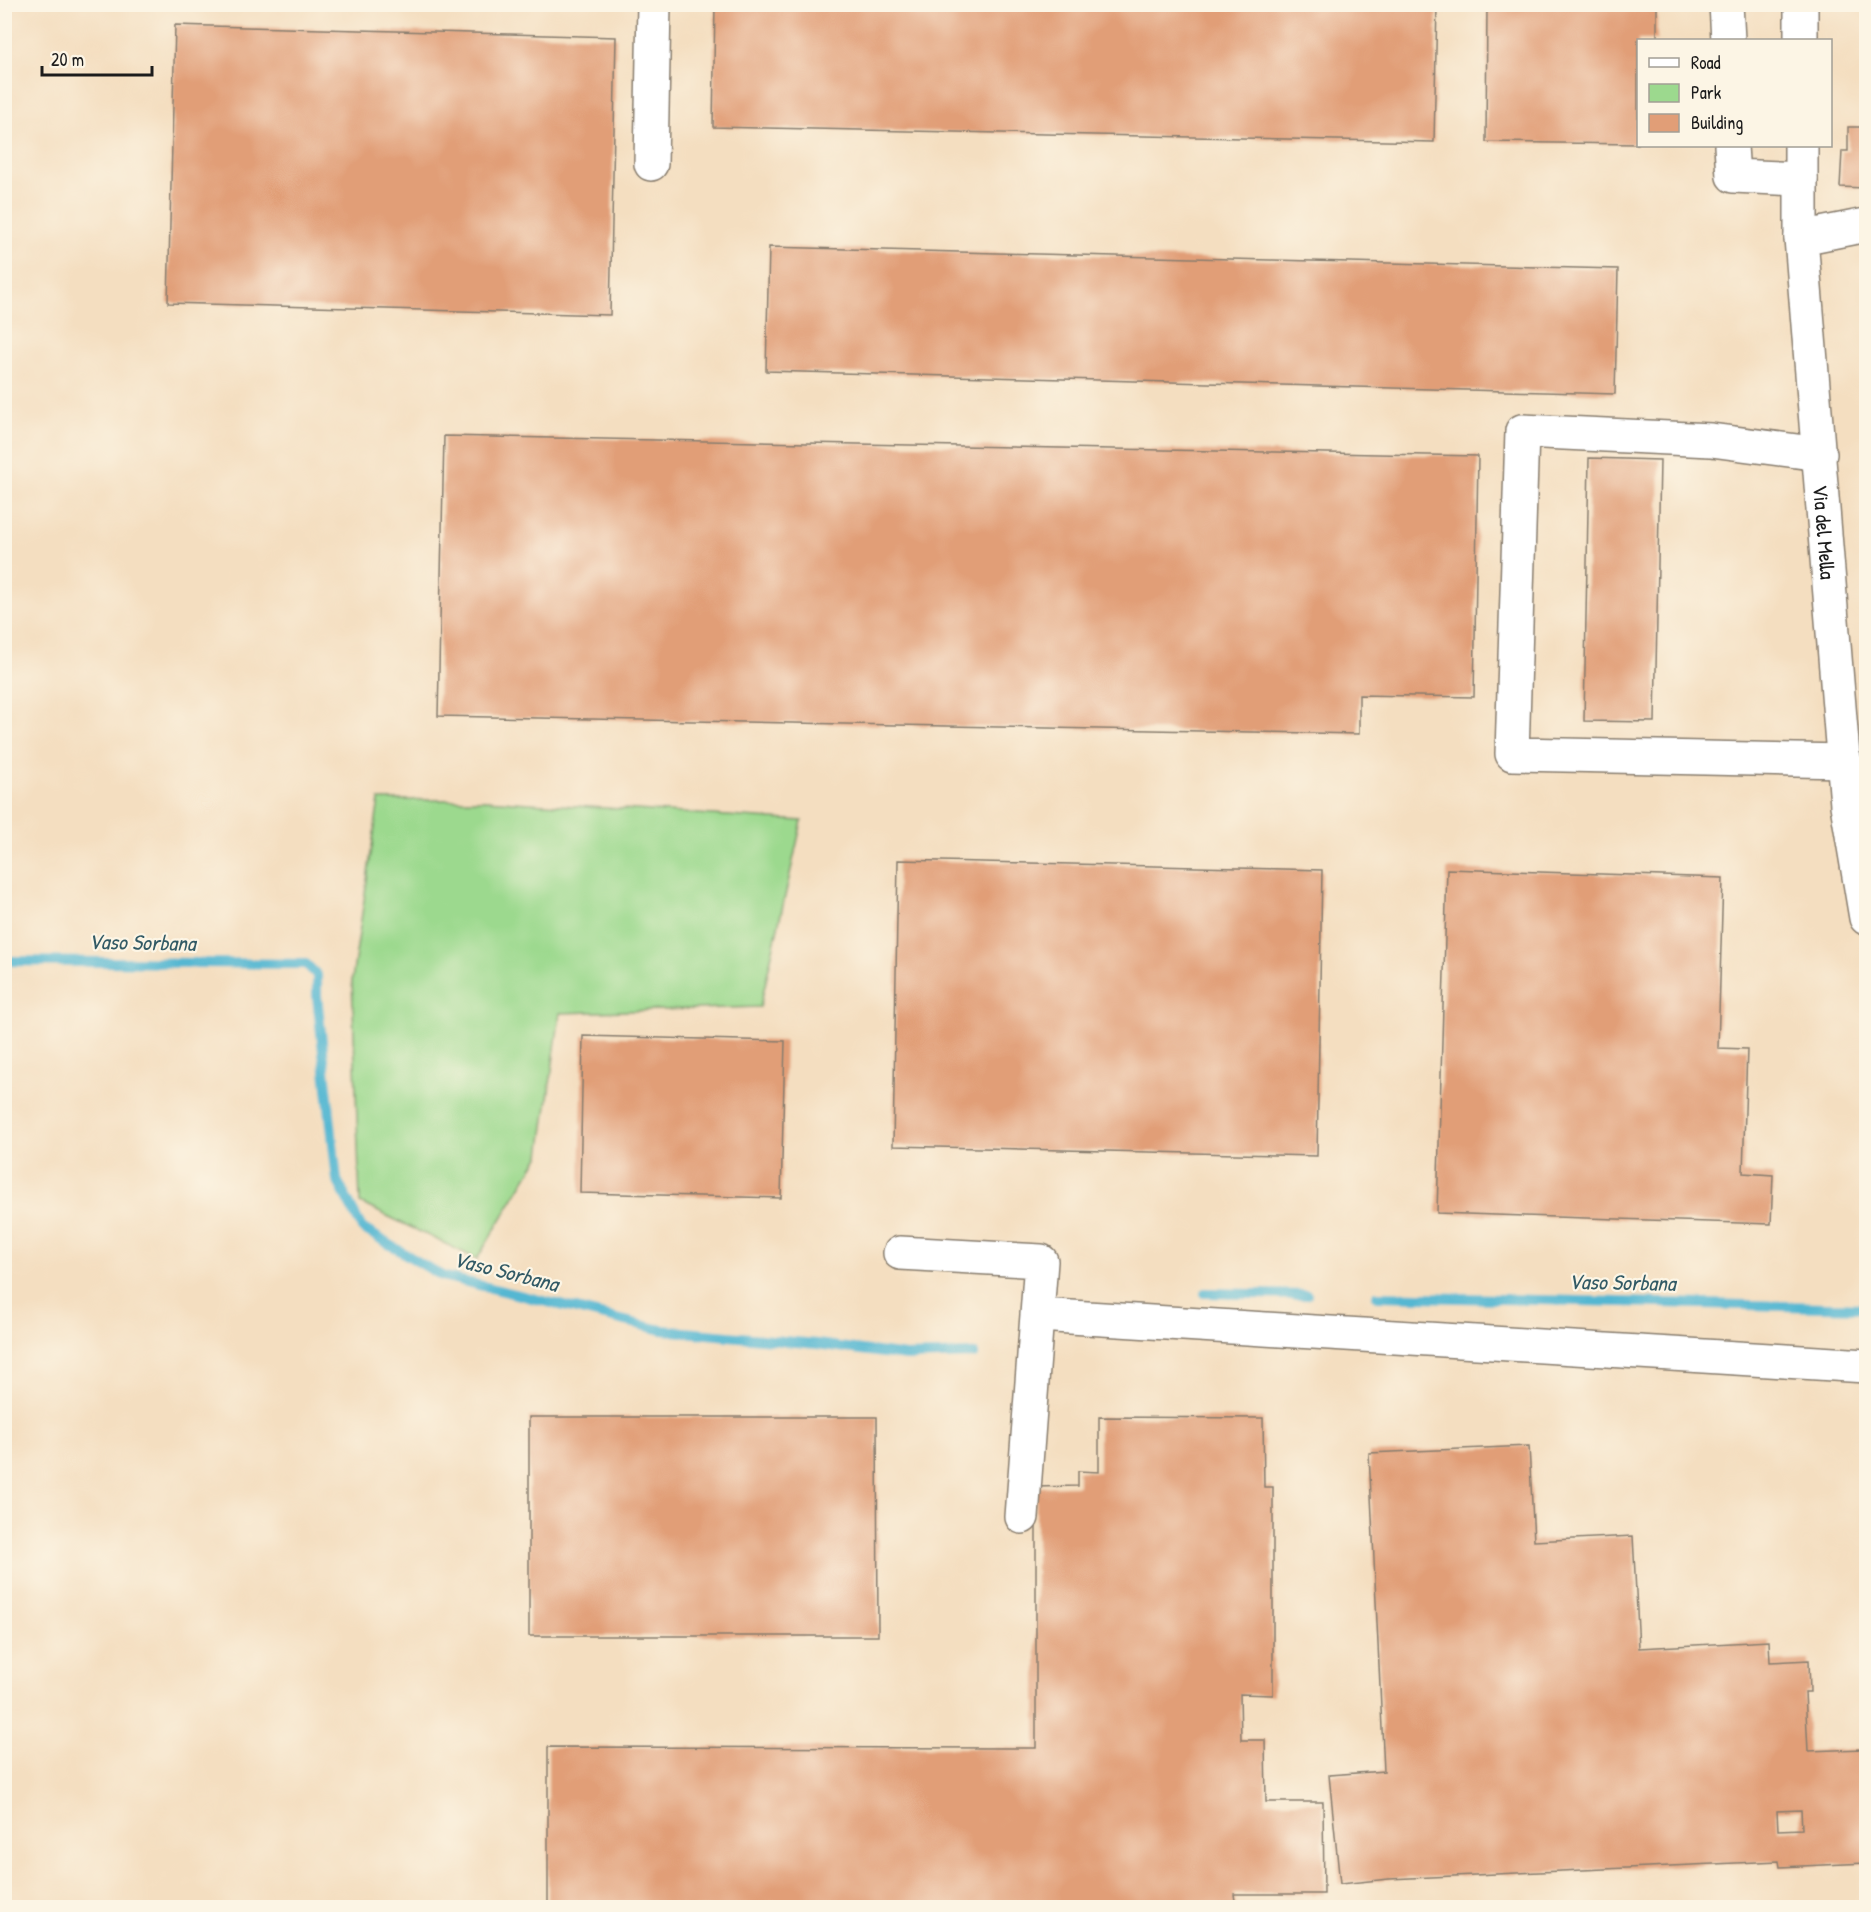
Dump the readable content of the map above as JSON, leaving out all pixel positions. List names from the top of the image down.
{
  "streets": {
    "street": ["Via del Mella"]
  },
  "water": ["Vaso Sorbana"],
  "legend": ["Road", "Park", "Building"],
  "scale_bar": "20 m"
}
